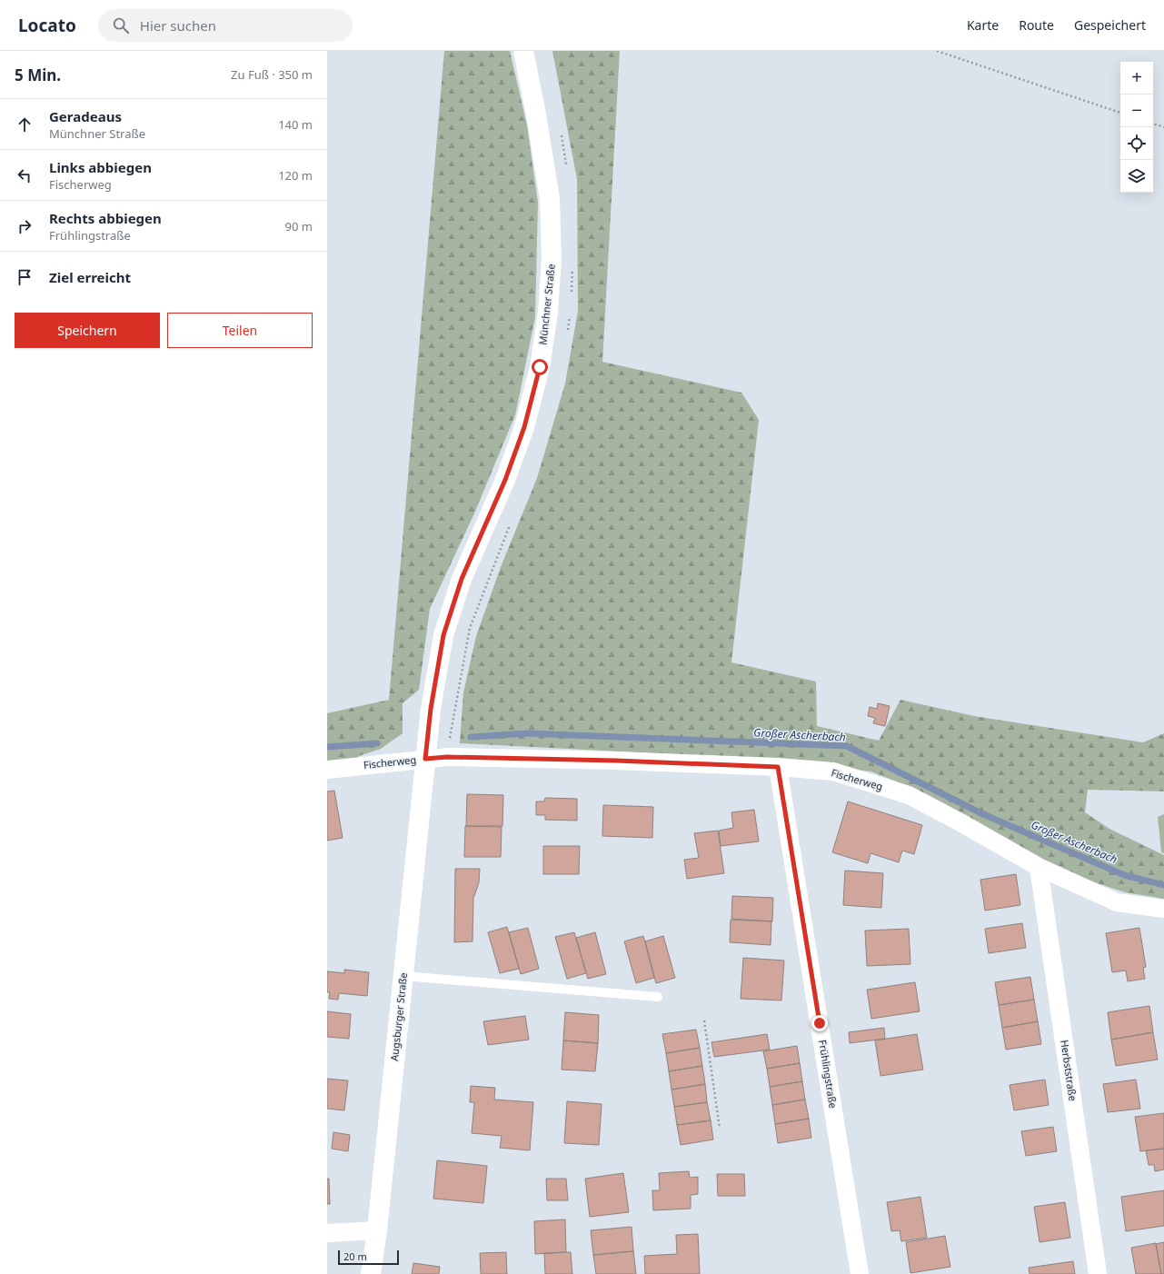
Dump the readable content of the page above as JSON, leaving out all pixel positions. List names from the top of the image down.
{
  "streets": {
    "main road": ["Münchner Straße", "Augsburger Straße"],
    "street": ["Fischerweg", "Herbststraße", "Frühlingstraße"]
  },
  "crossings": [
    ["Münchner Straße", "Fischerweg"],
    ["Münchner Straße", "Augsburger Straße"],
    ["Fischerweg", "Augsburger Straße"],
    ["Fischerweg", "Herbststraße"],
    ["Fischerweg", "Frühlingstraße"]
  ],
  "water": ["Großer Ascherbach"],
  "scale_bar": "20 m",
  "page": {
    "header": "Locato",
    "search": "Hier suchen",
    "nav": ["Karte", "Route", "Gespeichert"],
    "heading": ["5 Min.", "Zu Fuß · 350 m"],
    "map_buttons": ["+", "−"],
    "list": [
      ["Geradeaus", "Münchner Straße", "140 m"],
      ["Links abbiegen", "Fischerweg", "120 m"],
      ["Rechts abbiegen", "Frühlingstraße", "90 m"],
      "Ziel erreicht"
    ],
    "buttons": ["Speichern", "Teilen"],
    "scale": "20 m"
  }
}
